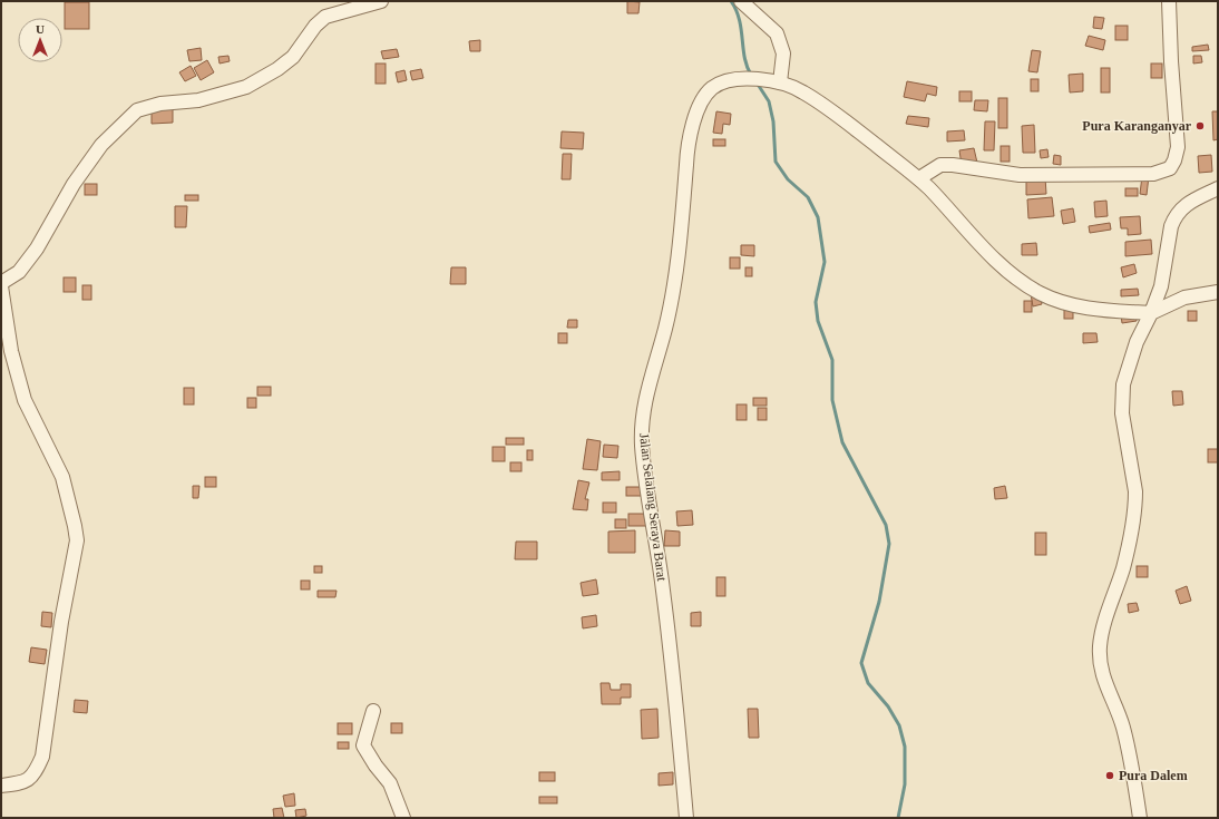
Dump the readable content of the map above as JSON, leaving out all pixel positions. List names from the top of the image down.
{
  "streets": {
    "street": ["Jalan Selalang Seraya Barat"]
  },
  "places": ["Pura Karanganyar", "Pura Dalem"],
  "north": "top"
}
